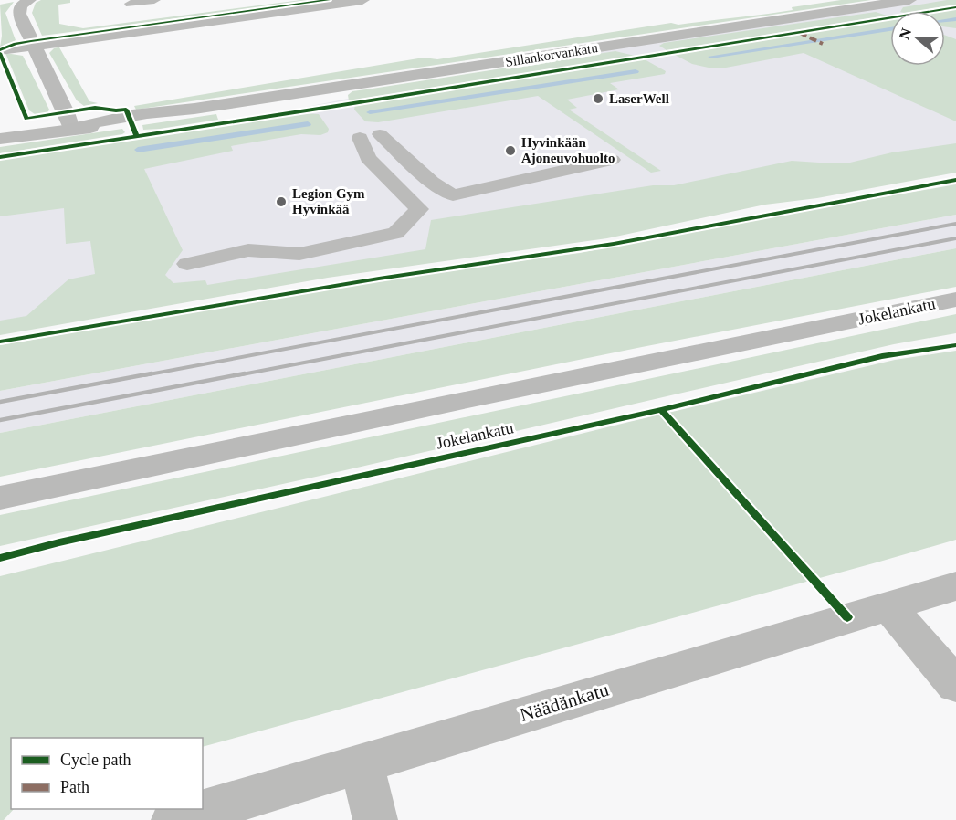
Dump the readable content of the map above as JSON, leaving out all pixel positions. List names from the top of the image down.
{
  "streets": {
    "main road": ["Sillankorvankatu", "Jokelankatu"],
    "street": ["Näädänkatu"]
  },
  "places": ["LaserWell", "Hyvinkään Ajoneuvohuolto", "Legion Gym Hyvinkää"],
  "legend": ["Cycle path", "Path"],
  "north": "left"
}
